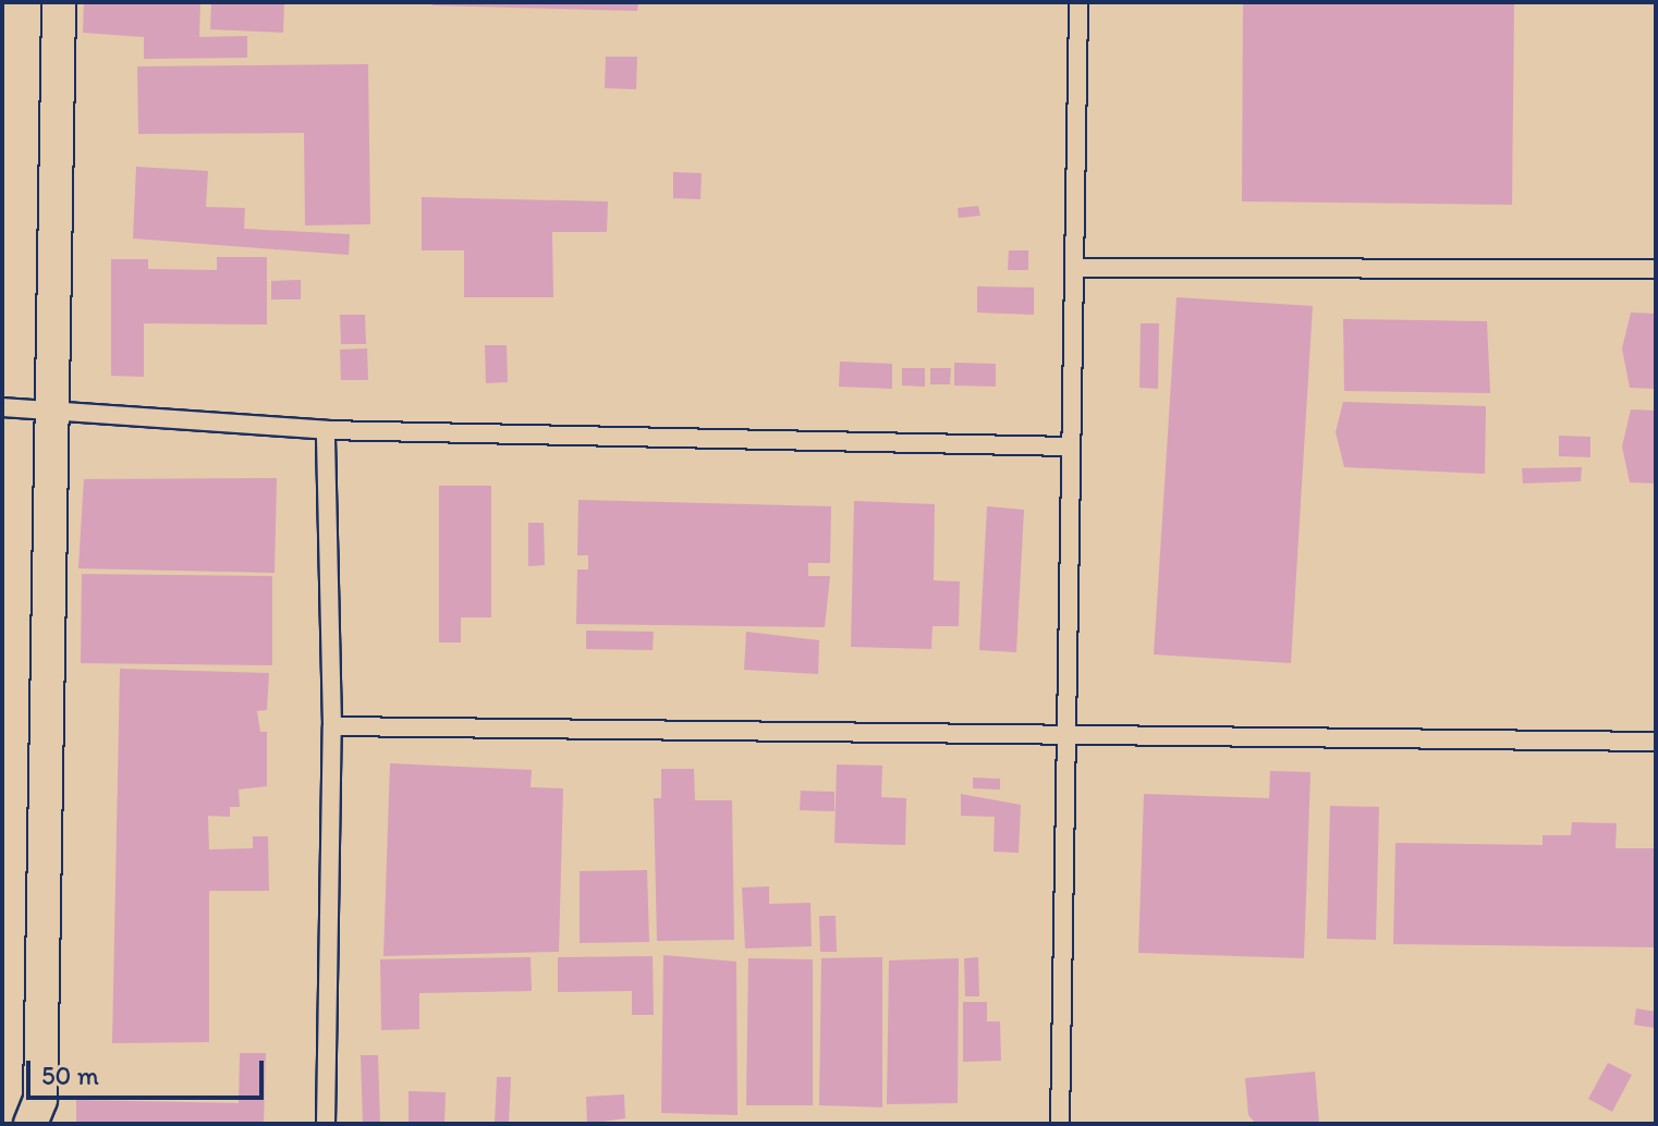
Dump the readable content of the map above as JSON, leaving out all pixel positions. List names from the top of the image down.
{
  "scale_bar": "50 m"
}
